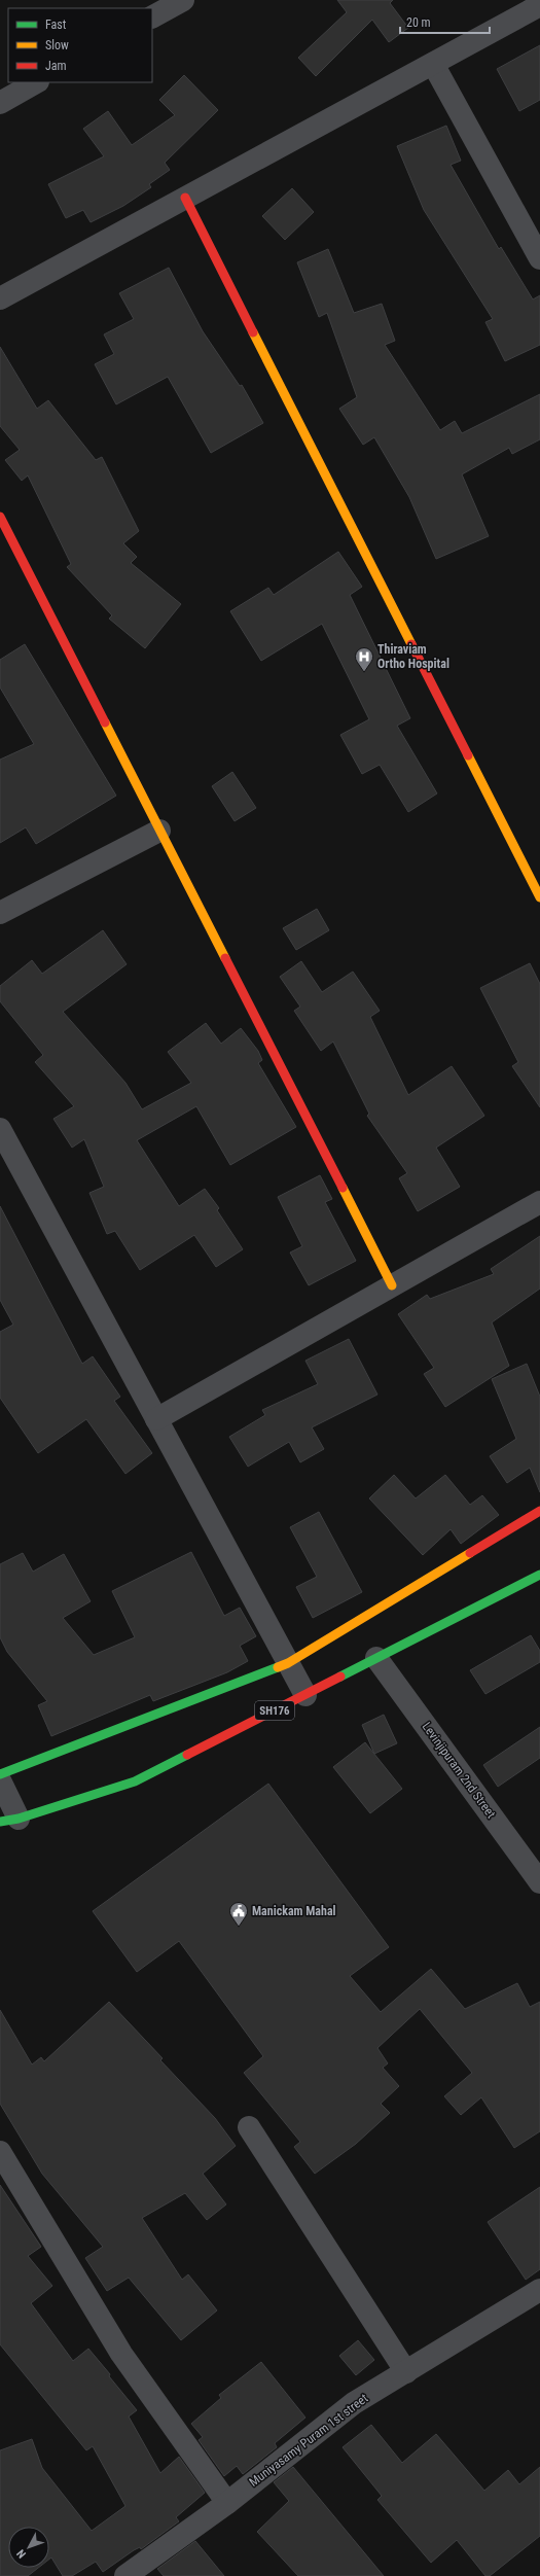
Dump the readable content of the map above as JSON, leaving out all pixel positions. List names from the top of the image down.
{
  "streets": {
    "street": ["SH176", "Levinjipuram 2nd Street", "Muniyasamy Puram 1st street"]
  },
  "crossings": [
    ["SH176", "Levinjipuram 2nd Street"]
  ],
  "places": {
    "hospital": ["Thiraviam Ortho Hospital"],
    "public building": ["Manickam Mahal"]
  },
  "legend": ["Fast", "Slow", "Jam"],
  "scale_bar": "20 m",
  "north": "bottom left"
}
